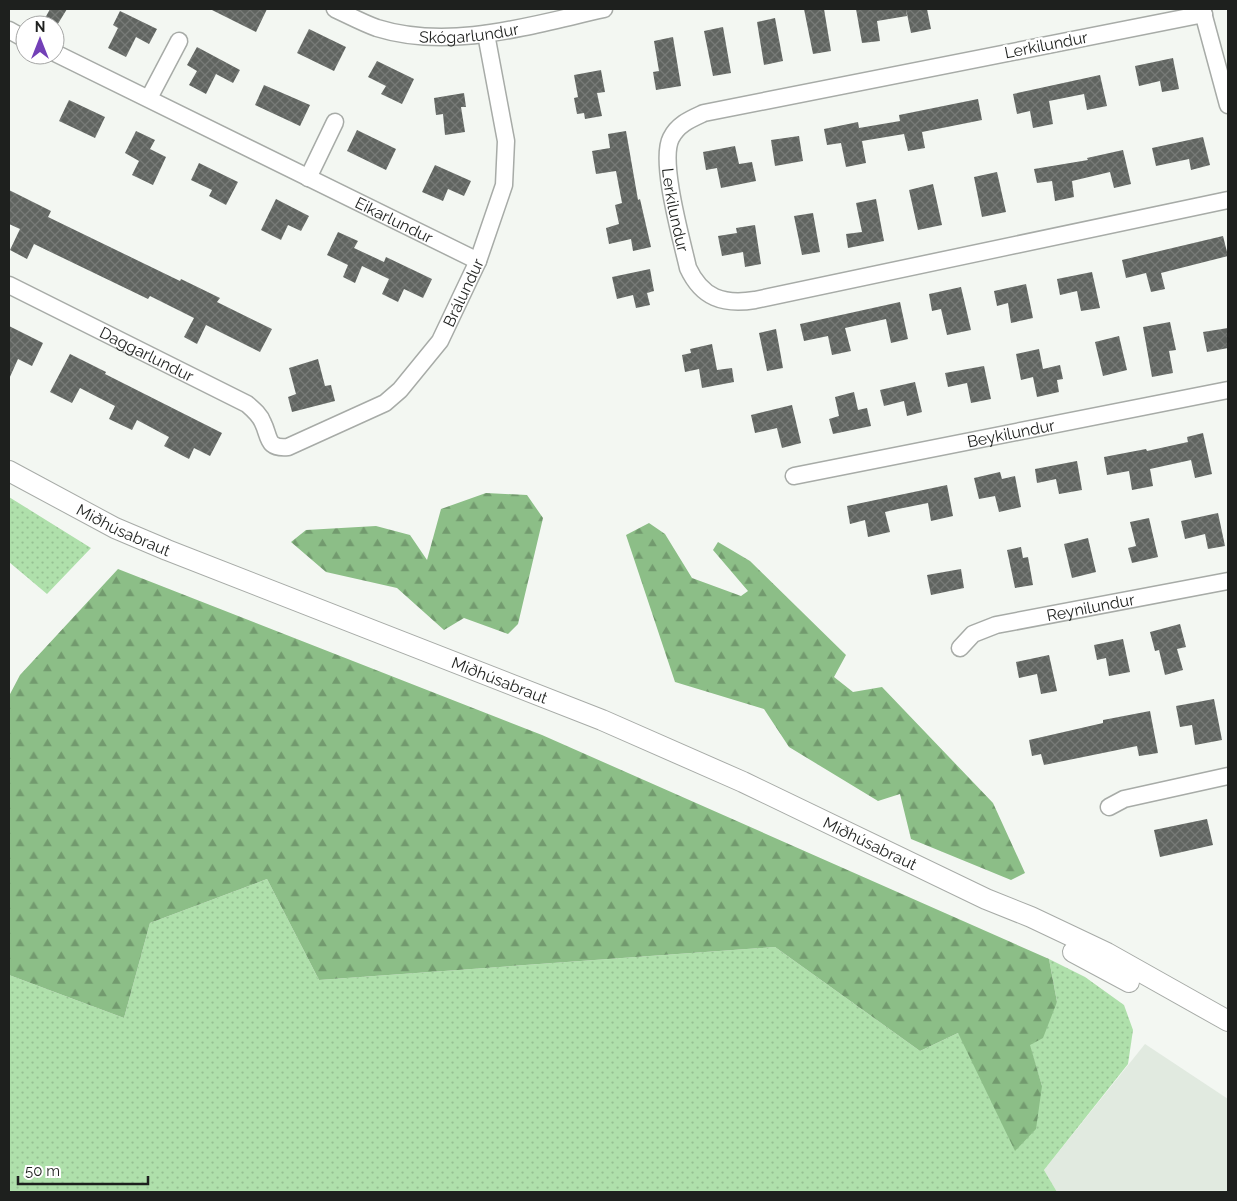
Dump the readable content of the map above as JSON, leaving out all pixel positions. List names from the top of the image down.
{
  "streets": {
    "street": [
      "Skógarlundur",
      "Lerkilundur",
      "Eikarlundur",
      "Brálundur",
      "Daggarlundur",
      "Beykilundur",
      "Miðhúsabraut",
      "Reynilundur"
    ]
  },
  "crossings": [
    ["Skógarlundur", "Brálundur"],
    ["Eikarlundur", "Brálundur"],
    ["Brálundur", "Daggarlundur"]
  ],
  "scale_bar": "50 m",
  "north": "top"
}
